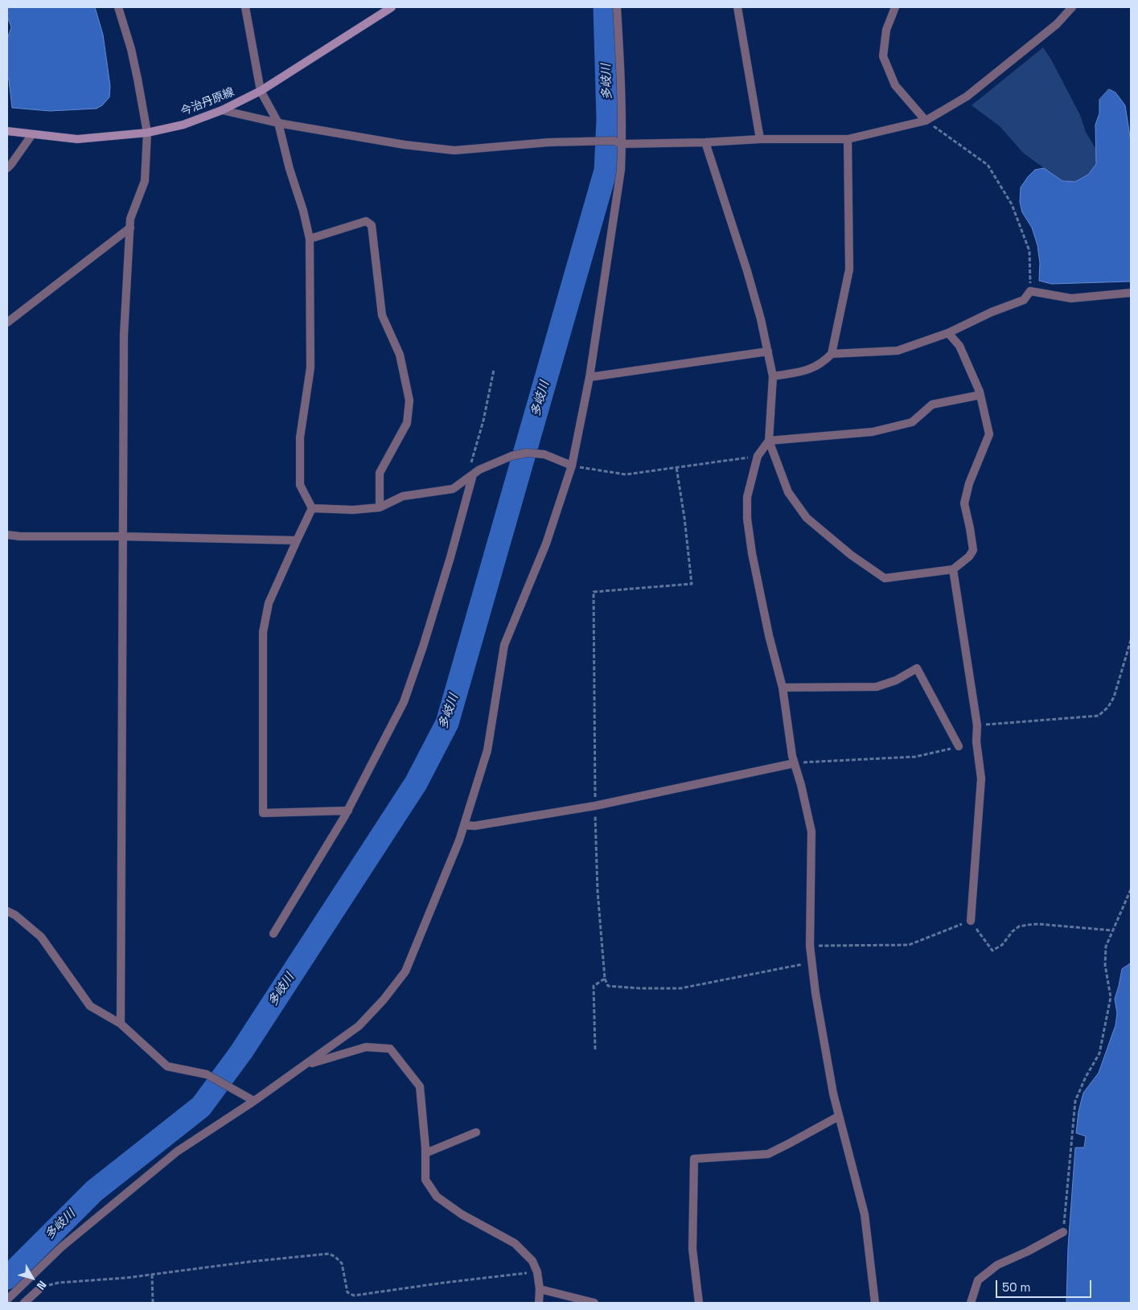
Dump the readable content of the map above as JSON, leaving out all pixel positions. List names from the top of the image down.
{
  "streets": {
    "main road": ["今治丹原線"]
  },
  "water": ["多岐川"],
  "scale_bar": "50 m",
  "north": "bottom right"
}
